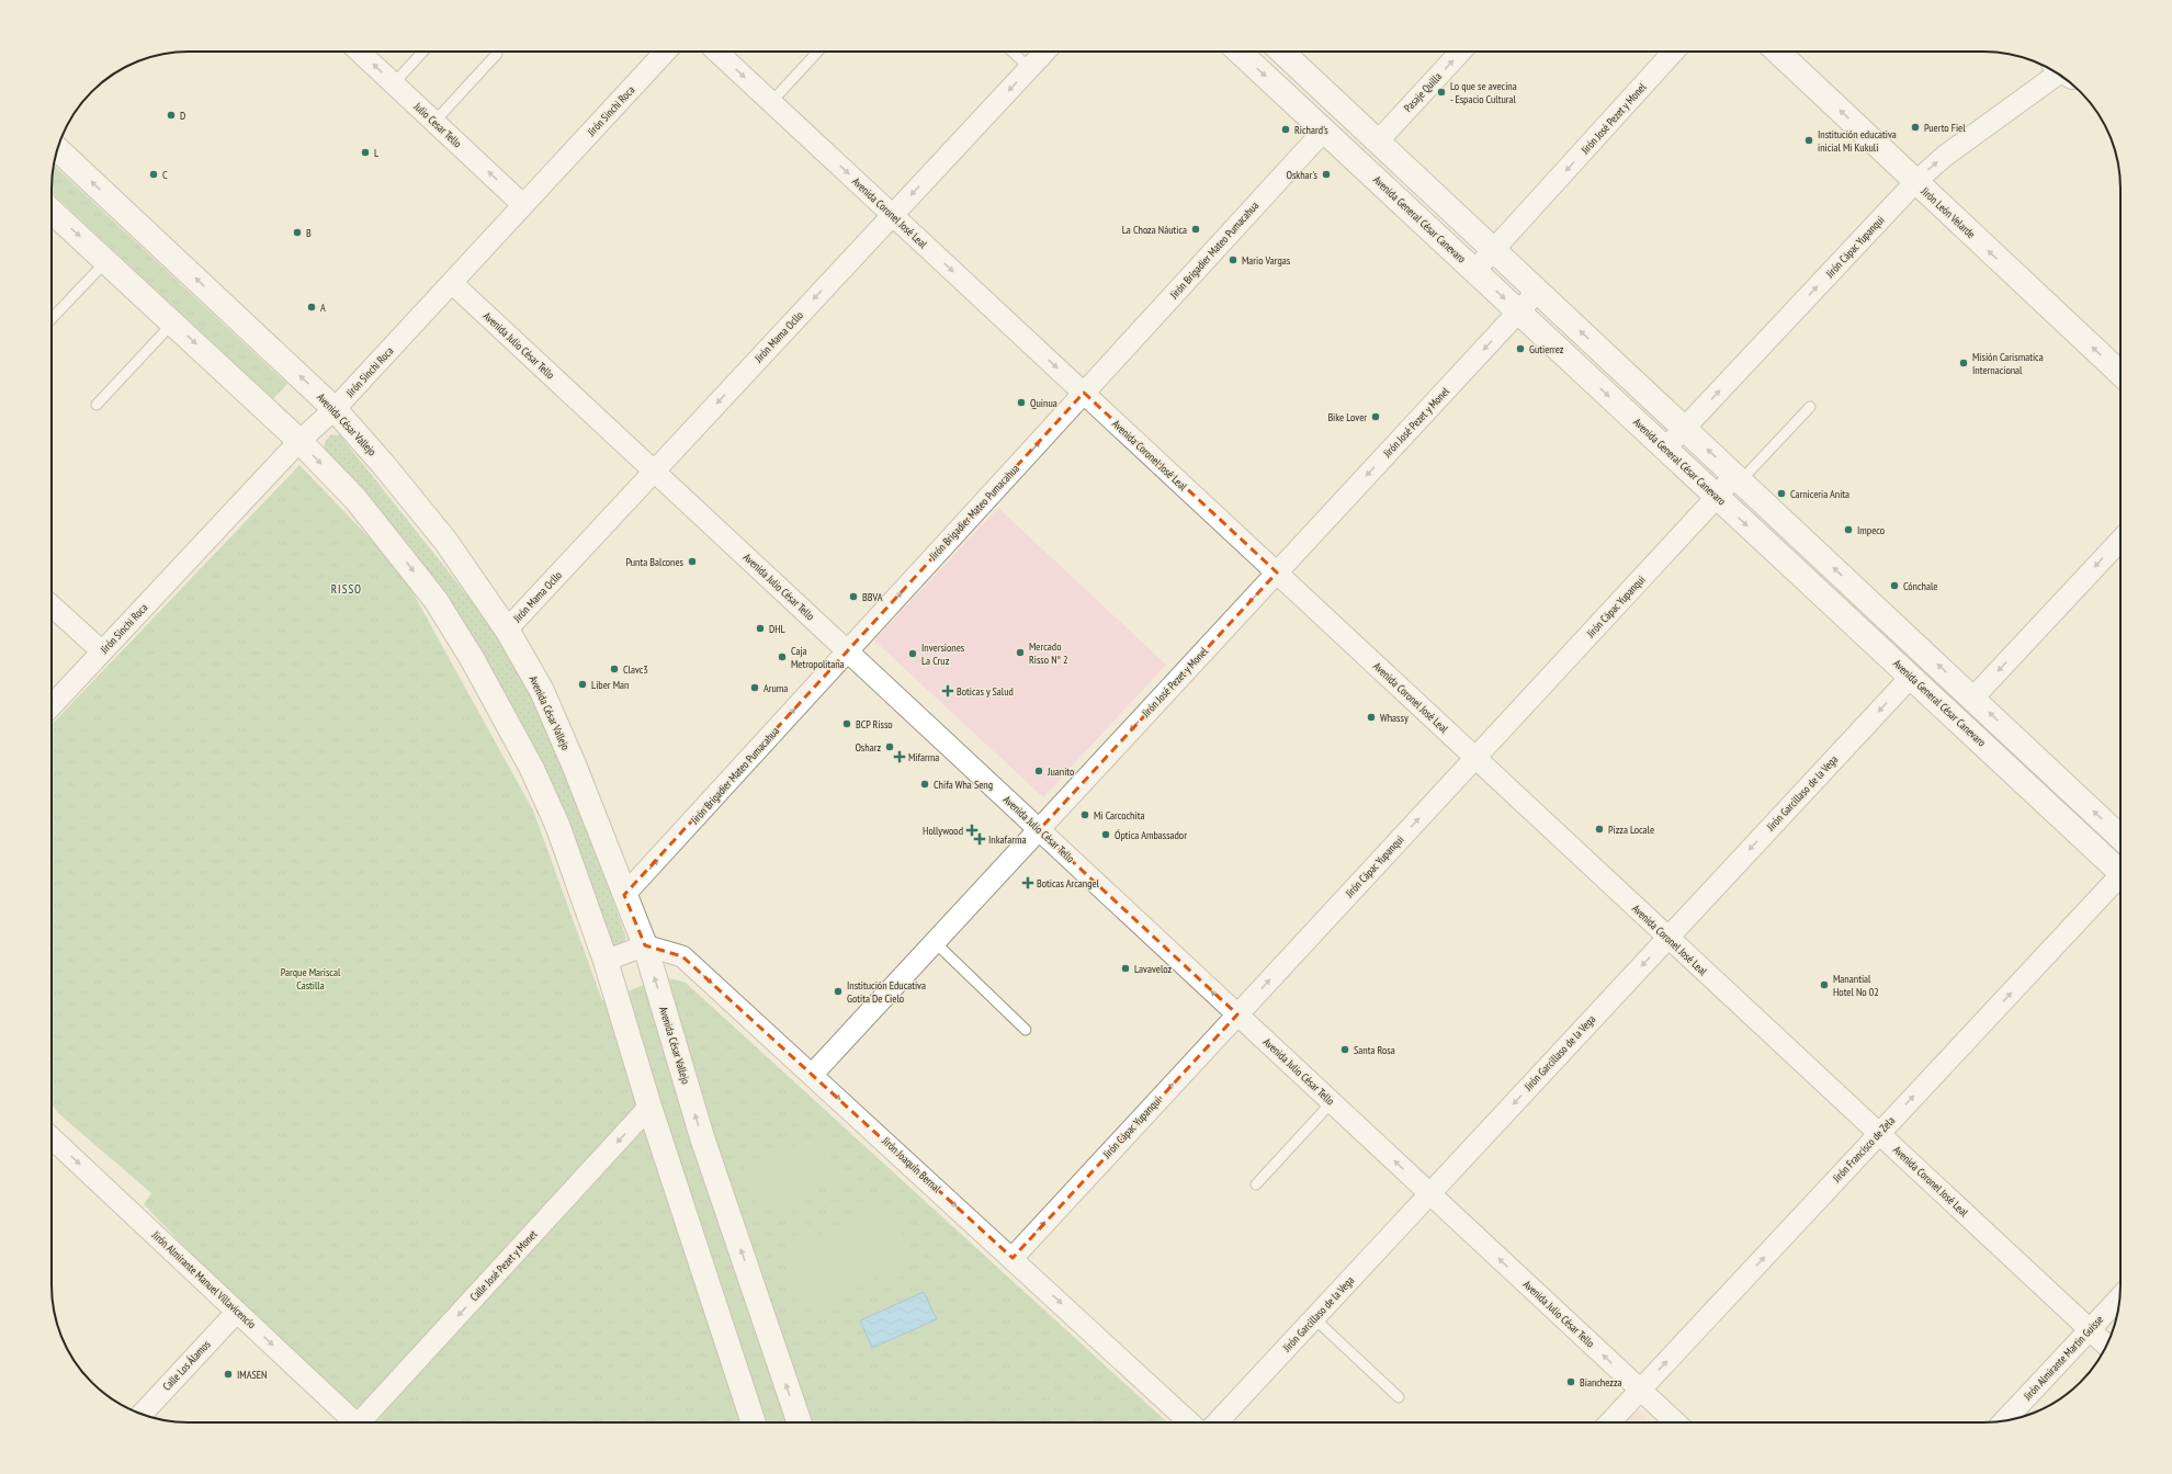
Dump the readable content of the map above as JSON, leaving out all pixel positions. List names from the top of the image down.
{
  "streets": {
    "main road": ["Jirón León Velarde", "Avenida General César Canevaro", "Avenida César Vallejo"],
    "street": [
      "Pasaje Quilla",
      "Jirón Sinchi Roca",
      "Jirón José Pezet y Monel",
      "Julio Cesar Tello",
      "Avenida Coronel José Leal",
      "Jirón Cápac Yupanqui",
      "Jirón Brigadier Mateo Pumacahua",
      "Jirón Mama Ocllo",
      "Avenida Julio César Tello",
      "Jirón Garcillaso de la Vega",
      "Jirón Francisco de Zela",
      "Jirón Joaquín Bernal",
      "Calle José Pezet y Monet",
      "Jirón Almirante Manuel Villavicencio",
      "Jirón Almirante Martin Guisse",
      "Calle Los Álamos"
    ]
  },
  "crossings": [
    ["Jirón Sinchi Roca", "Julio Cesar Tello"],
    ["Jirón Sinchi Roca", "Avenida Julio César Tello"],
    ["Jirón Sinchi Roca", "Avenida César Vallejo"],
    ["Jirón José Pezet y Monel", "Avenida Coronel José Leal"],
    ["Jirón José Pezet y Monel", "Avenida General César Canevaro"],
    ["Jirón José Pezet y Monel", "Avenida Julio César Tello"],
    ["Jirón José Pezet y Monel", "Jirón Joaquín Bernal"],
    ["Avenida Coronel José Leal", "Jirón Cápac Yupanqui"],
    ["Avenida Coronel José Leal", "Jirón Brigadier Mateo Pumacahua"],
    ["Avenida Coronel José Leal", "Jirón Mama Ocllo"],
    ["Avenida Coronel José Leal", "Jirón Garcillaso de la Vega"],
    ["Avenida Coronel José Leal", "Jirón Francisco de Zela"],
    ["Avenida Coronel José Leal", "Jirón Almirante Martin Guisse"],
    ["Jirón León Velarde", "Jirón Cápac Yupanqui"],
    ["Avenida General César Canevaro", "Jirón Cápac Yupanqui"],
    ["Avenida General César Canevaro", "Jirón Brigadier Mateo Pumacahua"],
    ["Avenida General César Canevaro", "Jirón Garcillaso de la Vega"],
    ["Jirón Cápac Yupanqui", "Avenida Julio César Tello"],
    ["Jirón Cápac Yupanqui", "Jirón Joaquín Bernal"],
    ["Jirón Brigadier Mateo Pumacahua", "Avenida Julio César Tello"],
    ["Jirón Brigadier Mateo Pumacahua", "Avenida César Vallejo"],
    ["Jirón Mama Ocllo", "Avenida Julio César Tello"],
    ["Jirón Mama Ocllo", "Avenida César Vallejo"],
    ["Avenida Julio César Tello", "Jirón Garcillaso de la Vega"],
    ["Avenida Julio César Tello", "Jirón Francisco de Zela"],
    ["Avenida César Vallejo", "Jirón Joaquín Bernal"],
    ["Jirón Almirante Manuel Villavicencio", "Calle Los Álamos"]
  ],
  "one_way": [
    "Pasaje Quilla",
    "Jirón José Pezet y Monel",
    "Julio Cesar Tello",
    "Jirón León Velarde",
    "Jirón Cápac Yupanqui",
    "Jirón Brigadier Mateo Pumacahua",
    "Jirón Mama Ocllo",
    "Avenida Julio César Tello",
    "Jirón Garcillaso de la Vega",
    "Jirón Francisco de Zela",
    "Jirón Joaquín Bernal",
    "Calle José Pezet y Monet",
    "Jirón Almirante Manuel Villavicencio"
  ],
  "districts": ["RISSO"],
  "parks": ["Parque Mariscal Castilla"],
  "places": {
    "other": [
      "Lo que se avecina - Espacio Cultural",
      "D",
      "Puerto Fiel",
      "Richard's",
      "Institución educativa inicial Mi Kukuli",
      "L",
      "C",
      "Oskhar's",
      "La Choza Náutica",
      "B",
      "Mario Vargas",
      "A",
      "Gutierrez",
      "Misión Carismatica Internacional",
      "Quinua",
      "Bike Lover",
      "Carniceria Anita",
      "Impeco",
      "Punta Balcones",
      "Cónchale",
      "BBVA",
      "DHL",
      "Mercado Risso N° 2",
      "Inversiones La Cruz",
      "Caja Metropolitana",
      "Clavc3",
      "Liber Man",
      "Aruma",
      "Whassy",
      "BCP Risso",
      "Osharz",
      "Juanito",
      "Chifa Wha Seng",
      "Mi Carcochita",
      "Pizza Locale",
      "Óptica Ambassador",
      "Lavaveloz",
      "Manantial Hotel No 02",
      "Institución Educativa Gotita De Cielo",
      "Santa Rosa",
      "IMASEN",
      "Bianchezza"
    ],
    "health": [
      "Boticas y Salud",
      "Mifarma",
      "Hollywood",
      "Inkafarma",
      "Boticas Arcangel"
    ]
  }
}
